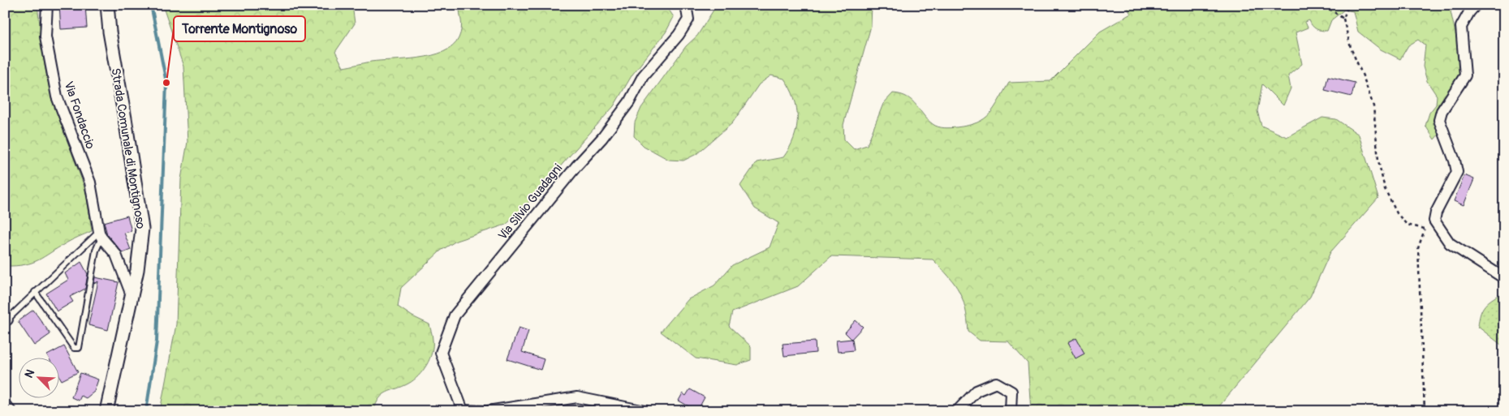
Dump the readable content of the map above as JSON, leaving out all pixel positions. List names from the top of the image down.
{
  "streets": {
    "street": ["Via Fondaccio", "Strada Comunale di Montignoso", "Via Silvio Guadagni"]
  },
  "places": ["Torrente Montignoso"],
  "north": "top left"
}
